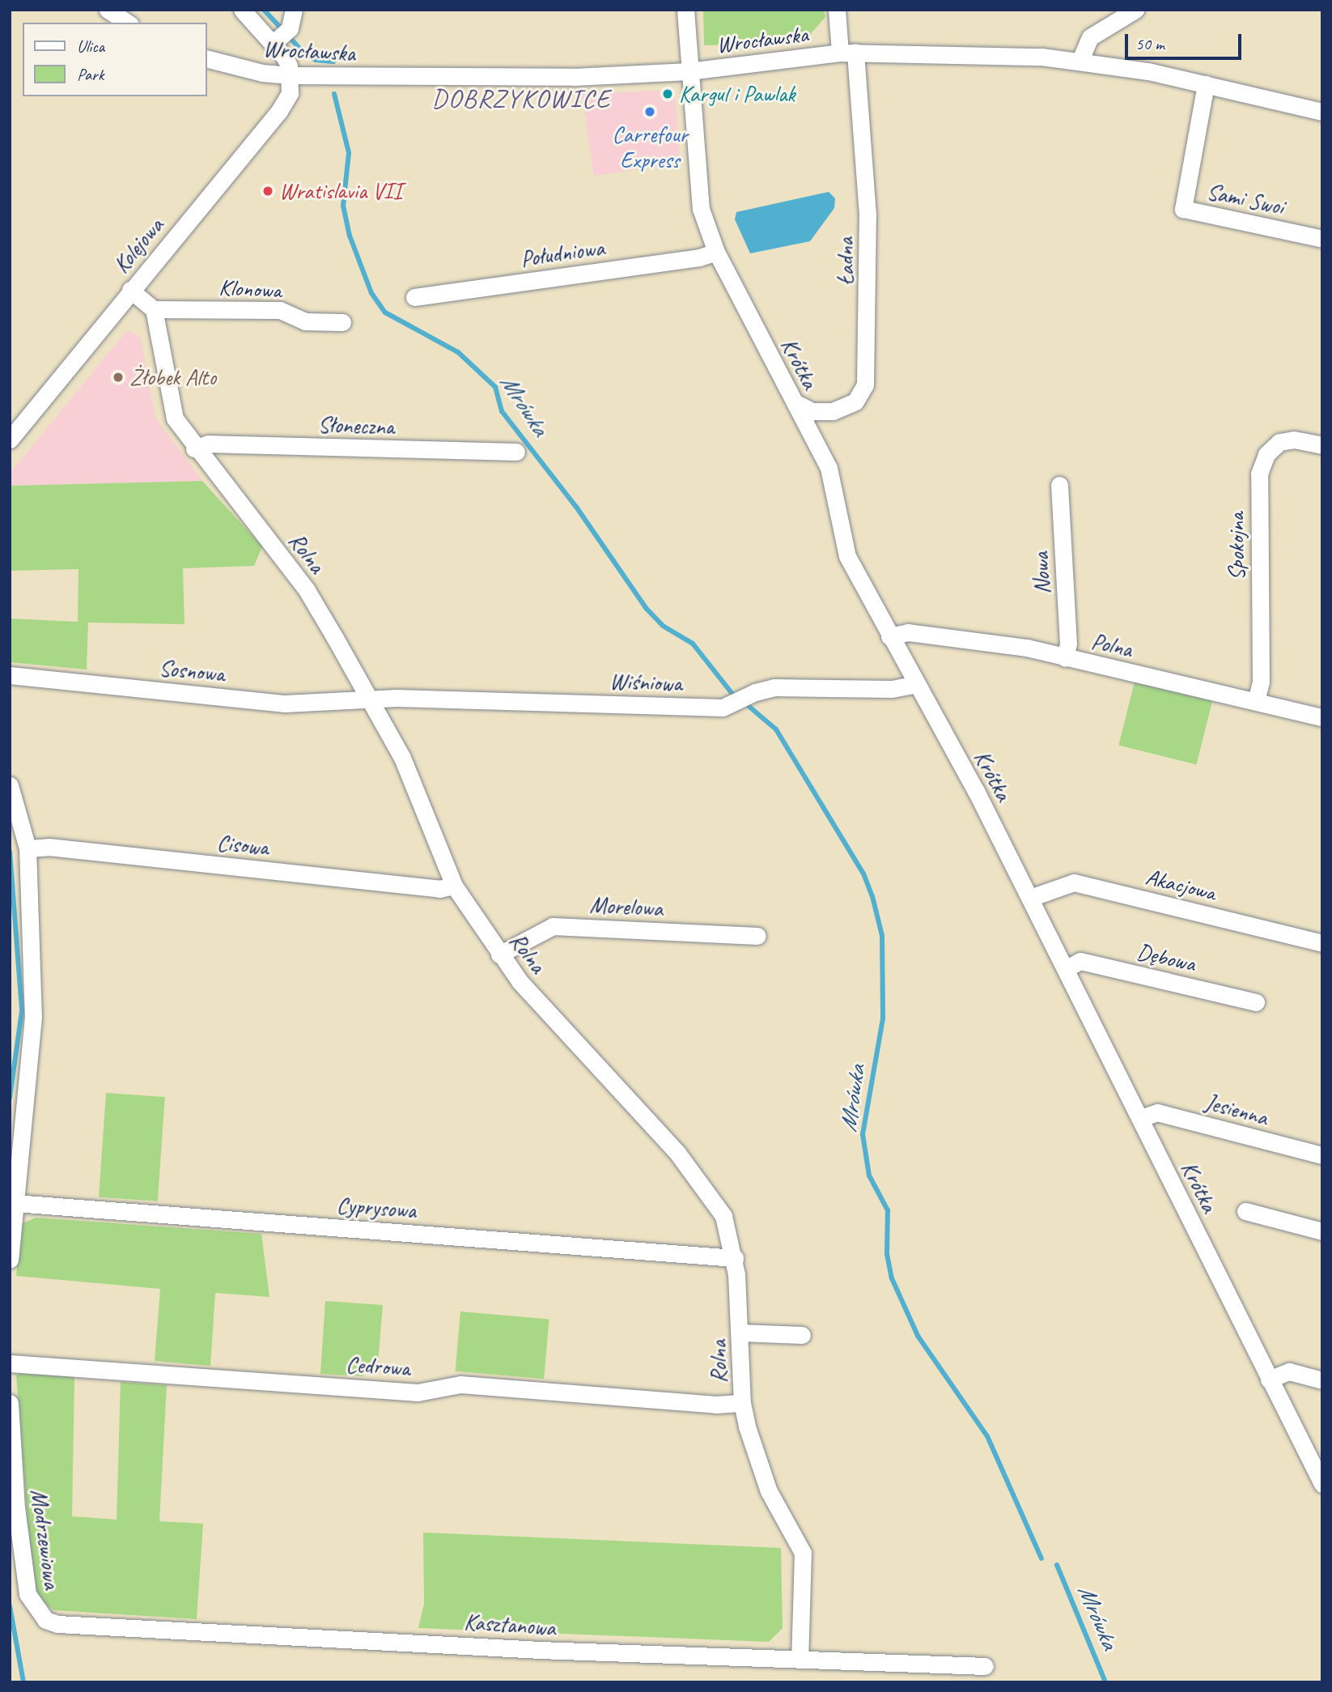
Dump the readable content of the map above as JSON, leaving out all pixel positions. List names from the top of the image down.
{
  "streets": {
    "street": [
      "Wrocławska",
      "Sami Swoi",
      "Kolejowa",
      "Południowa",
      "Ładna",
      "Klonowa",
      "Krótka",
      "Słoneczna",
      "Spokojna",
      "Rolna",
      "Nowa",
      "Polna",
      "Sosnowa",
      "Wiśniowa",
      "Cisowa",
      "Akacjowa",
      "Morelowa",
      "Dębowa",
      "Jesienna",
      "Cyprysowa",
      "Cedrowa",
      "Modrzewiowa",
      "Kasztanowa"
    ]
  },
  "crossings": [
    ["Wrocławska", "Sami Swoi"],
    ["Wrocławska", "Kolejowa"],
    ["Wrocławska", "Ładna"],
    ["Wrocławska", "Krótka"],
    ["Południowa", "Krótka"],
    ["Klonowa", "Rolna"],
    ["Krótka", "Polna"],
    ["Krótka", "Wiśniowa"],
    ["Krótka", "Akacjowa"],
    ["Krótka", "Dębowa"],
    ["Krótka", "Jesienna"],
    ["Słoneczna", "Rolna"],
    ["Spokojna", "Polna"],
    ["Rolna", "Sosnowa"],
    ["Rolna", "Wiśniowa"],
    ["Rolna", "Cisowa"],
    ["Rolna", "Morelowa"],
    ["Rolna", "Cyprysowa"],
    ["Rolna", "Cedrowa"],
    ["Rolna", "Kasztanowa"],
    ["Nowa", "Polna"],
    ["Sosnowa", "Wiśniowa"],
    ["Modrzewiowa", "Kasztanowa"]
  ],
  "districts": ["DOBRZYKOWICE"],
  "water": ["Mrówka"],
  "places": [
    "Kargul i Pawlak",
    "Carrefour Express",
    "Wratislavia VII",
    "Żłobek Alto"
  ],
  "legend": ["Ulica", "Park"],
  "scale_bar": "50 m"
}
